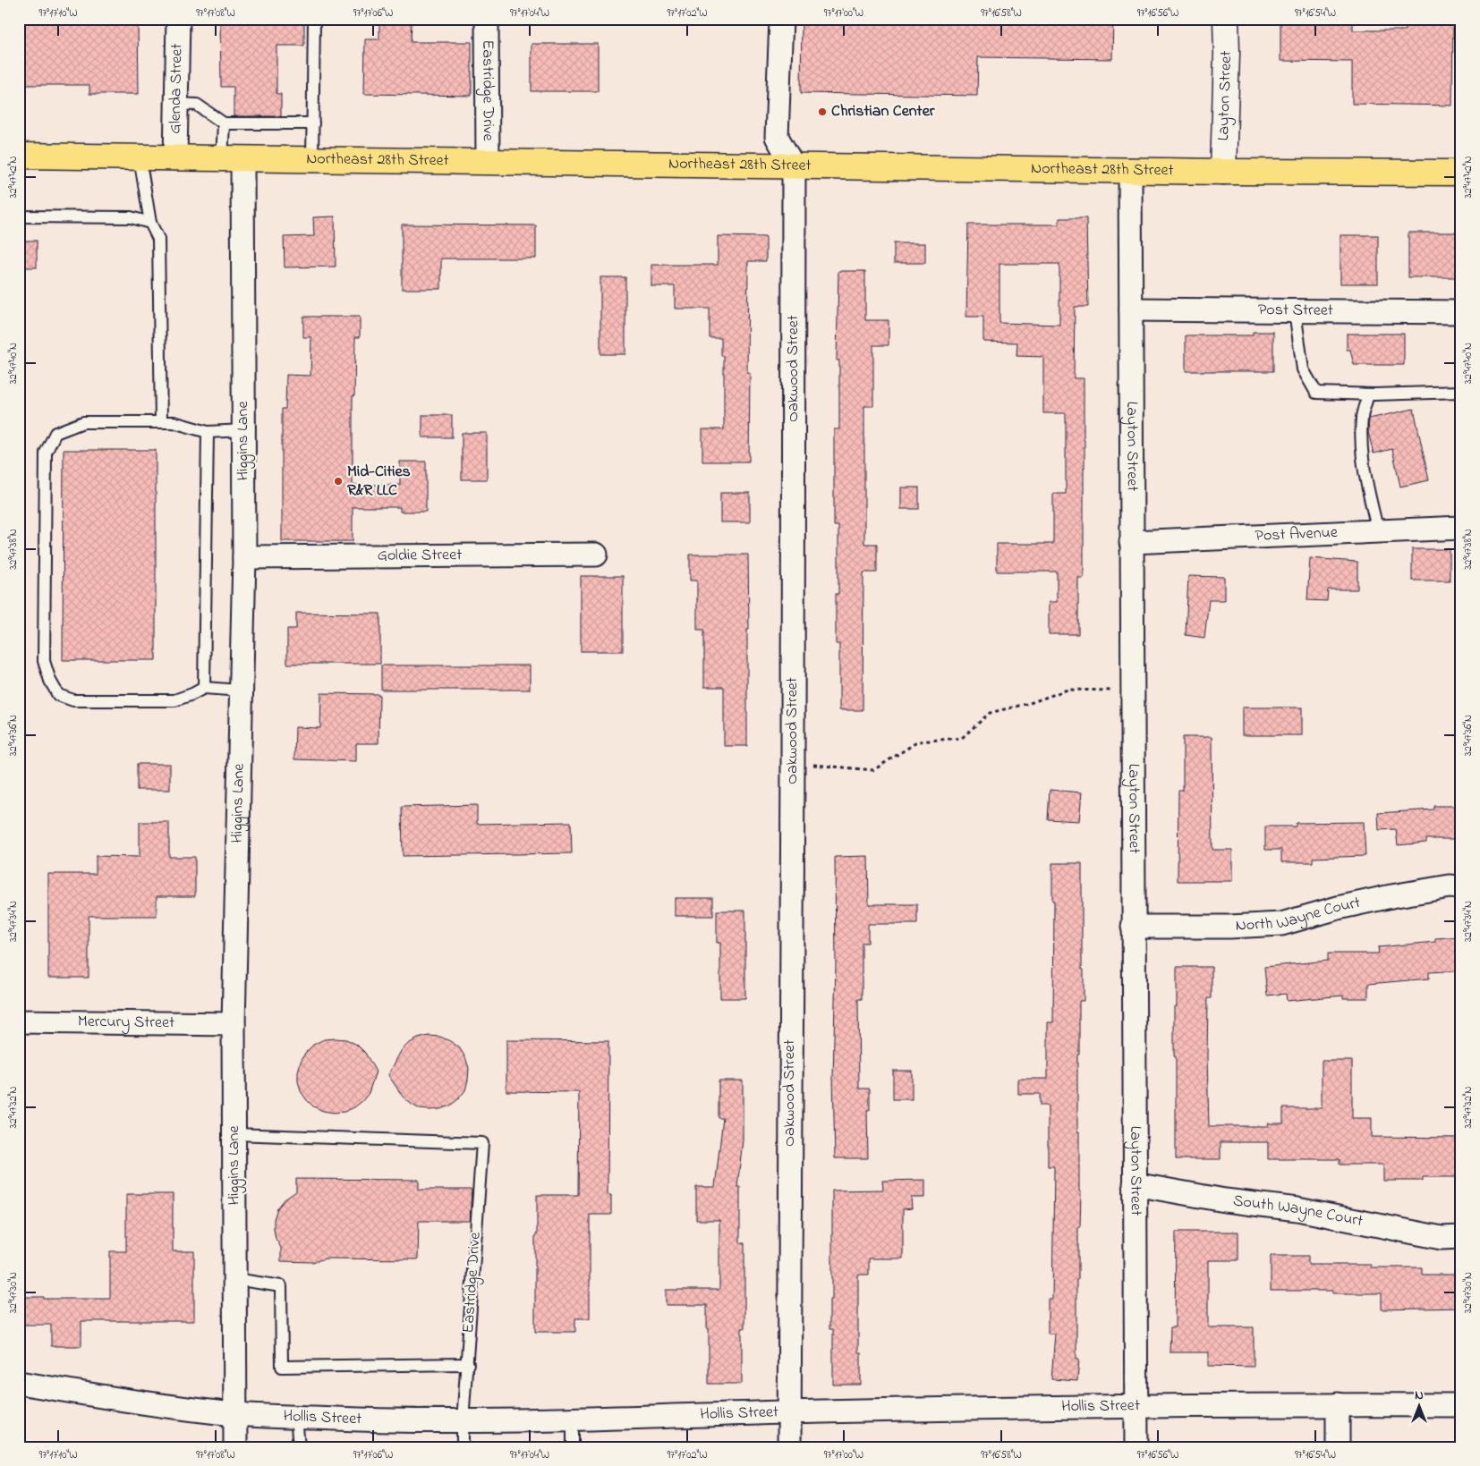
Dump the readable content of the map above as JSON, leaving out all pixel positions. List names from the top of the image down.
{
  "streets": {
    "main road": ["Northeast 28th Street"],
    "street": [
      "Glenda Street",
      "Eastridge Drive",
      "Layton Street",
      "Post Street",
      "Oakwood Street",
      "Higgins Lane",
      "Post Avenue",
      "Goldie Street",
      "North Wayne Court",
      "Mercury Street",
      "South Wayne Court",
      "Hollis Street"
    ]
  },
  "crossings": [
    ["Glenda Street", "Northeast 28th Street"],
    ["Eastridge Drive", "Northeast 28th Street"],
    ["Eastridge Drive", "Higgins Lane"],
    ["Eastridge Drive", "Hollis Street"],
    ["Layton Street", "Northeast 28th Street"],
    ["Layton Street", "Post Street"],
    ["Layton Street", "Post Avenue"],
    ["Layton Street", "North Wayne Court"],
    ["Layton Street", "South Wayne Court"],
    ["Layton Street", "Hollis Street"],
    ["Northeast 28th Street", "Oakwood Street"],
    ["Northeast 28th Street", "Higgins Lane"],
    ["Oakwood Street", "Hollis Street"],
    ["Higgins Lane", "Goldie Street"],
    ["Higgins Lane", "Mercury Street"],
    ["Higgins Lane", "Hollis Street"]
  ],
  "places": ["Christian Center", "Mid-Cities R&R LLC"],
  "north": "top",
  "coordinates": [
    "97°17'10\"W",
    "97°17'08\"W",
    "97°17'06\"W",
    "97°17'04\"W",
    "97°17'02\"W",
    "97°17'00\"W",
    "97°16'58\"W",
    "97°16'56\"W",
    "97°16'54\"W",
    "32°47'42\"N",
    "32°47'40\"N",
    "32°47'38\"N",
    "32°47'36\"N",
    "32°47'34\"N",
    "32°47'32\"N",
    "32°47'30\"N"
  ]
}
